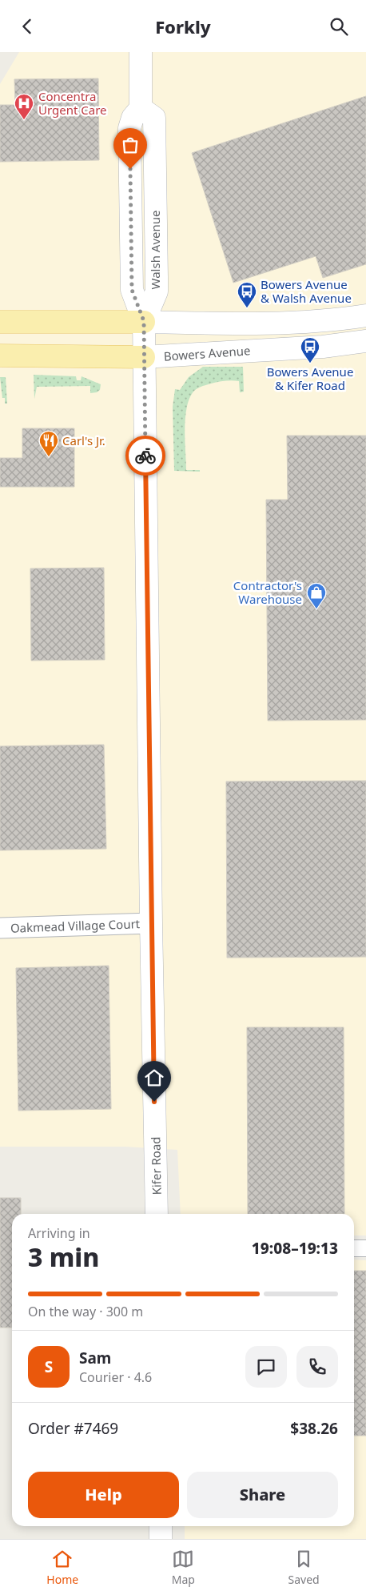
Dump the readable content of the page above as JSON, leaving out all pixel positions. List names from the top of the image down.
{
  "streets": {
    "main road": ["Walsh Avenue", "Bowers Avenue", "Kifer Road"],
    "street": ["Oakmead Village Court"]
  },
  "crossings": [
    ["Walsh Avenue", "Kifer Road"],
    ["Bowers Avenue", "Kifer Road"],
    ["Oakmead Village Court", "Kifer Road"]
  ],
  "places": {
    "hospital": ["Concentra Urgent Care"],
    "bus stop": ["Bowers Avenue & Walsh Avenue", "Bowers Avenue & Kifer Road"],
    "restaurant": ["Carl's Jr."],
    "shop": ["Contractor's Warehouse"]
  },
  "page": {
    "header": "Forkly",
    "heading": ["3 min", "Arriving in", "19:08–19:13"],
    "panel": [
      "Sam",
      "Courier · 4.6",
      "Order #7469",
      "$38.26"
    ],
    "bar": "On the way · 300 m",
    "round": "S",
    "buttons": ["Help", "Share"],
    "tabs": ["Home", "Map", "Saved"]
  }
}
